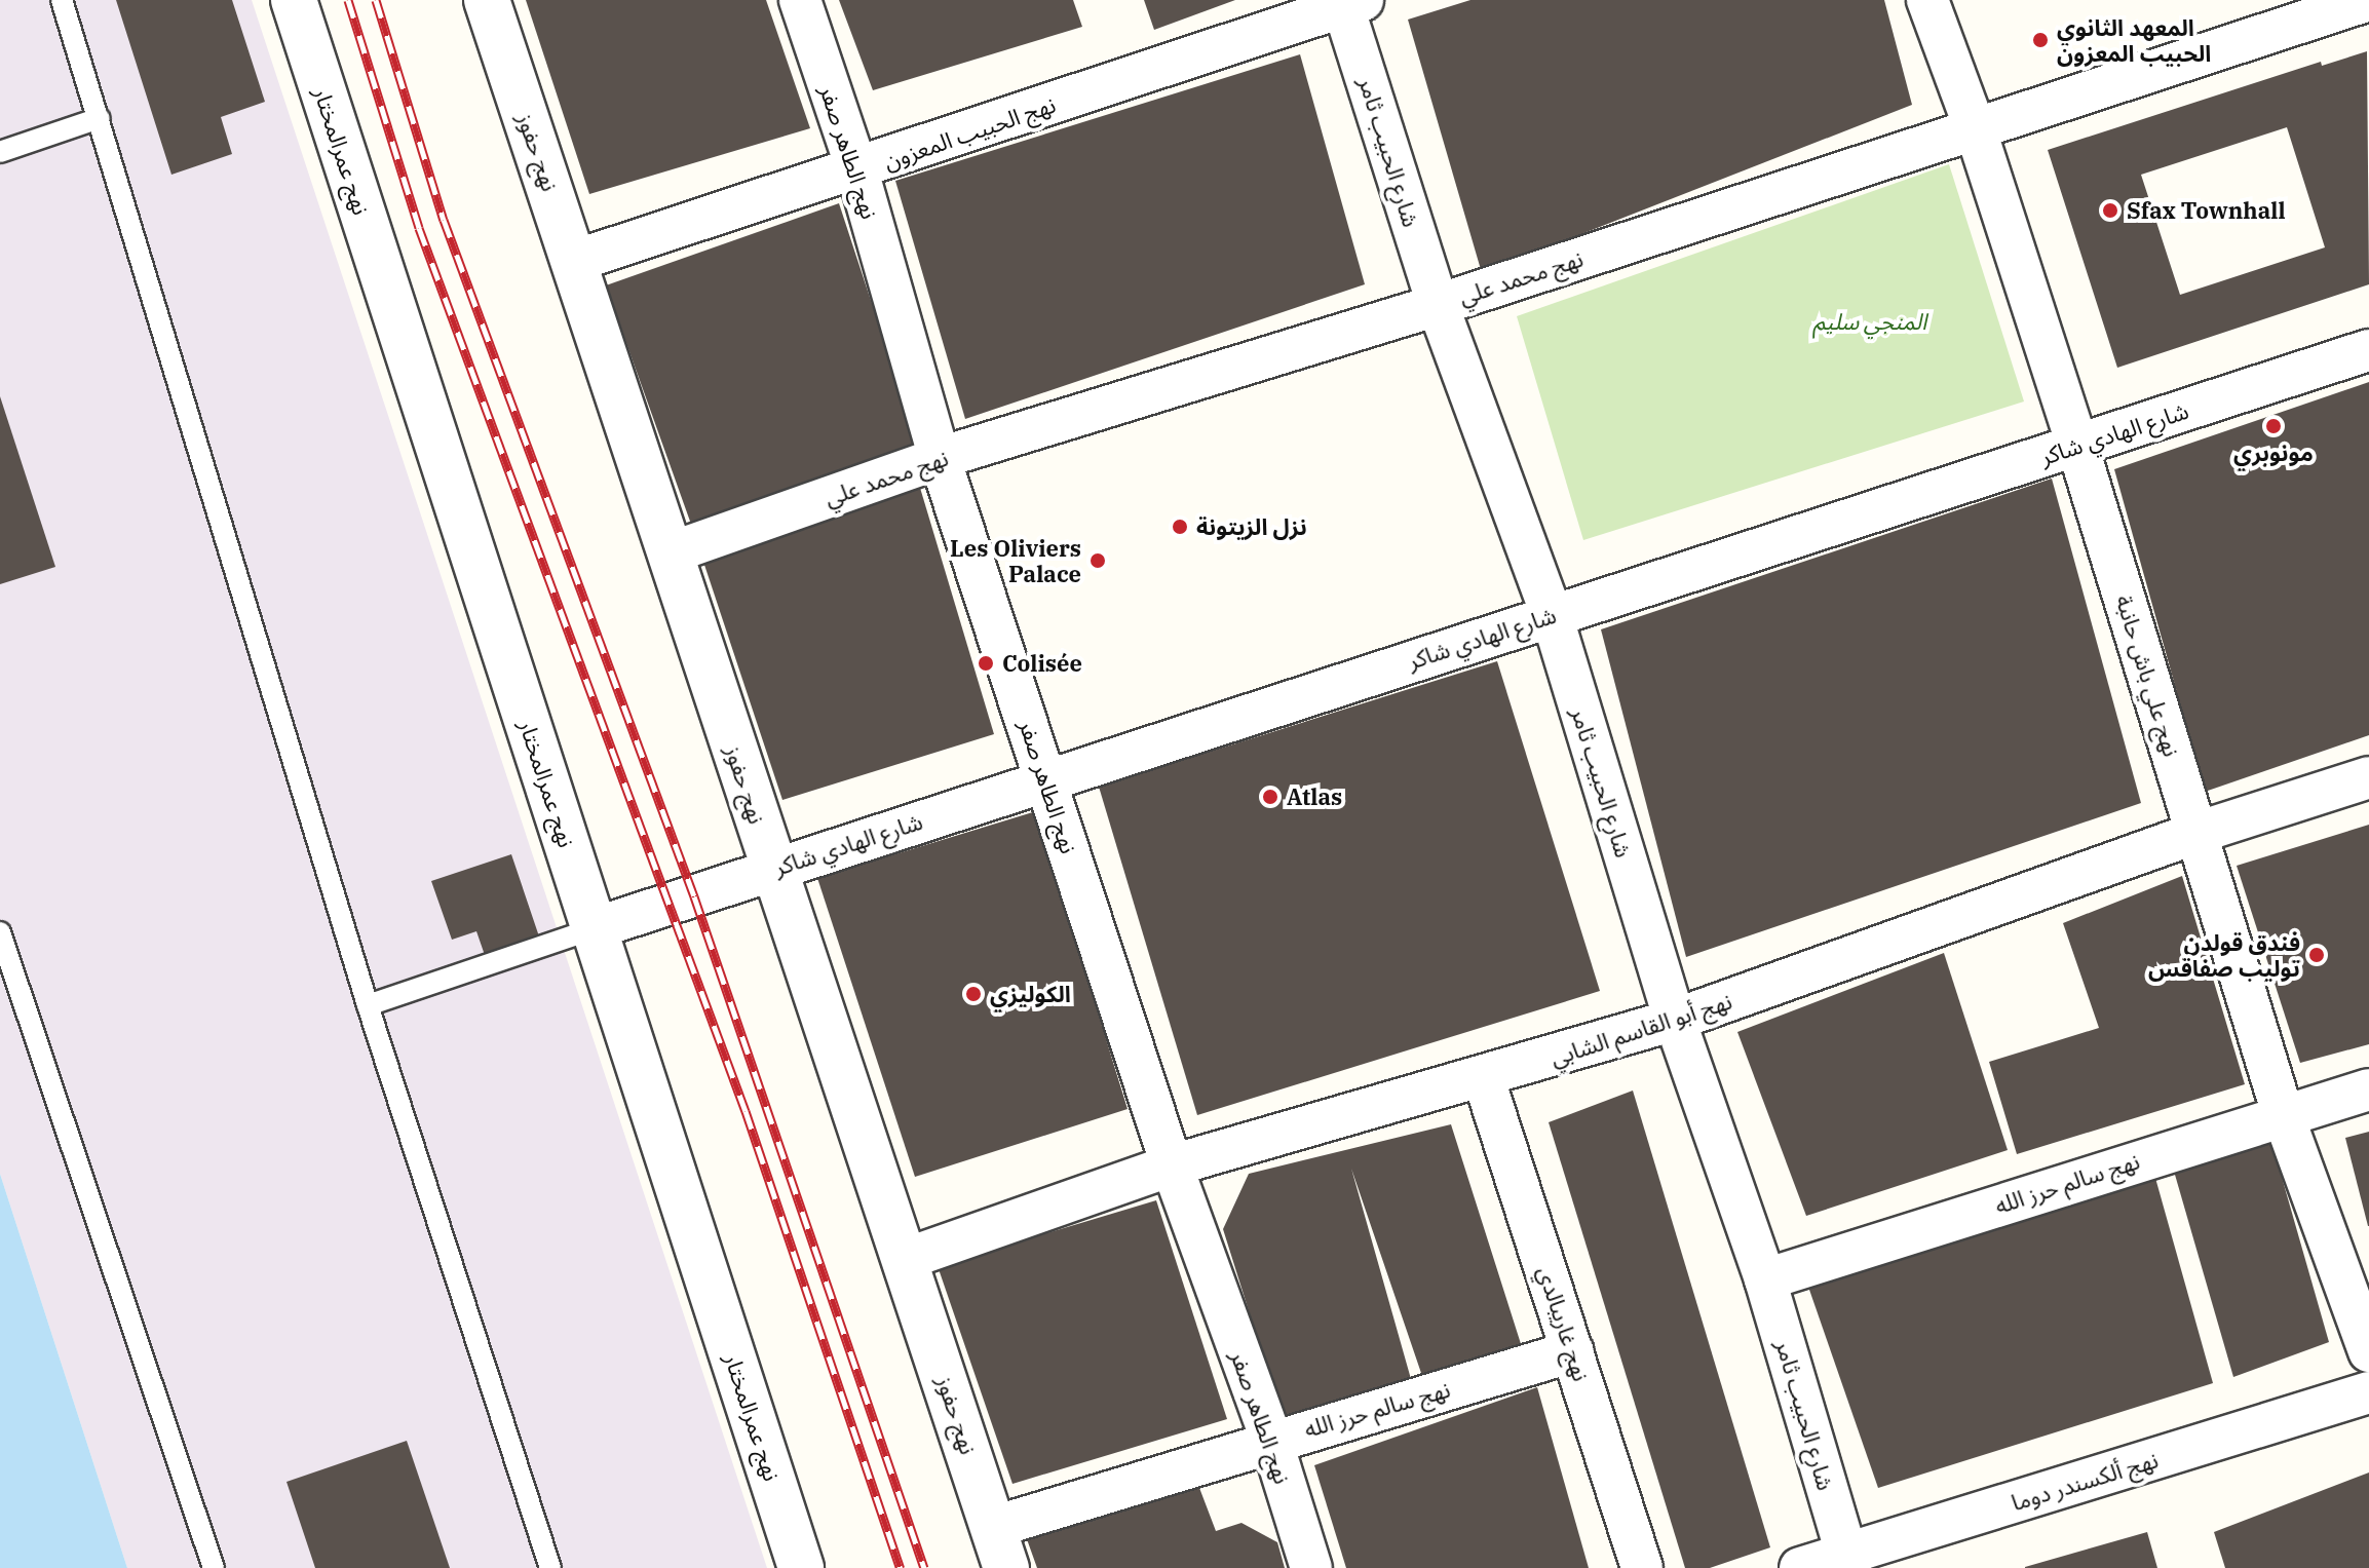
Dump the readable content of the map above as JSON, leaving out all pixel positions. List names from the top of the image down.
{
  "streets": {
    "street": [
      "نهج الحبيب المعزون",
      "نهج عمرالمختار",
      "نهج حفوز",
      "نهج الطاهر صفر",
      "شارع الحبيب ثامر",
      "نهج محمد علي",
      "شارع الهادي شاكر",
      "نهج علي باش حانبة",
      "نهج أبو القاسم الشابي",
      "نهج سالم حرز الله",
      "نهج غاريبالدي",
      "نهج ألكسندر دوما"
    ]
  },
  "crossings": [
    ["نهج الحبيب المعزون", "نهج حفوز"],
    ["نهج الحبيب المعزون", "نهج الطاهر صفر"],
    ["نهج الحبيب المعزون", "شارع الحبيب ثامر"],
    ["نهج عمرالمختار", "شارع الهادي شاكر"],
    ["نهج حفوز", "نهج محمد علي"],
    ["نهج حفوز", "شارع الهادي شاكر"],
    ["نهج حفوز", "نهج أبو القاسم الشابي"],
    ["نهج حفوز", "نهج سالم حرز الله"],
    ["نهج الطاهر صفر", "نهج محمد علي"],
    ["نهج الطاهر صفر", "شارع الهادي شاكر"],
    ["نهج الطاهر صفر", "نهج أبو القاسم الشابي"],
    ["نهج الطاهر صفر", "نهج سالم حرز الله"],
    ["شارع الحبيب ثامر", "نهج محمد علي"],
    ["شارع الحبيب ثامر", "شارع الهادي شاكر"],
    ["شارع الحبيب ثامر", "نهج أبو القاسم الشابي"],
    ["شارع الحبيب ثامر", "نهج سالم حرز الله"],
    ["شارع الحبيب ثامر", "نهج ألكسندر دوما"],
    ["نهج محمد علي", "نهج علي باش حانبة"],
    ["شارع الهادي شاكر", "نهج علي باش حانبة"],
    ["نهج علي باش حانبة", "نهج أبو القاسم الشابي"],
    ["نهج علي باش حانبة", "نهج سالم حرز الله"],
    ["نهج أبو القاسم الشابي", "نهج غاريبالدي"],
    ["نهج سالم حرز الله", "نهج غاريبالدي"]
  ],
  "parks": ["المنجي سليم"],
  "places": [
    "المعهد الثانوي الحبيب المعزون",
    "Sfax Townhall",
    "مونوبري",
    "نزل الزيتونة",
    "Les Oliviers Palace",
    "Colisée",
    "Atlas",
    "فندق قولدن توليب صفاقس",
    "الكوليزي"
  ]
}
